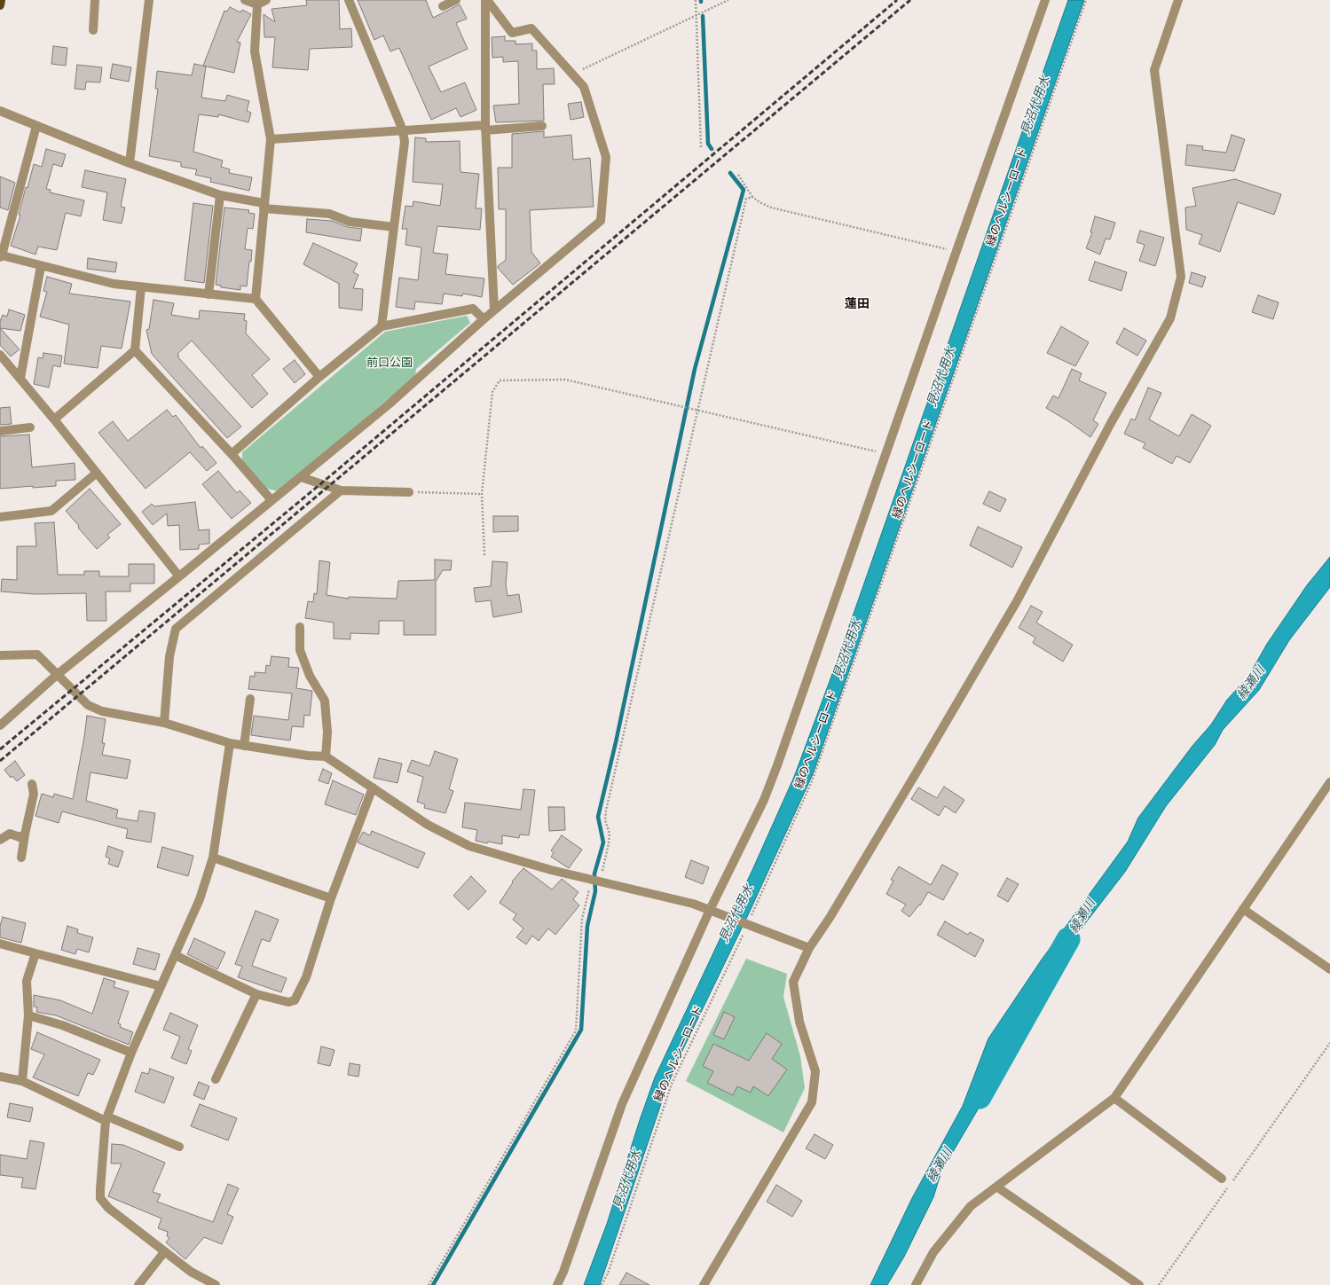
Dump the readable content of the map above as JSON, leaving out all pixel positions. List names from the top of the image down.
{
  "streets": {
    "path": ["緑のヘルシーロード"]
  },
  "districts": ["蓮田"],
  "water": ["見沼代用水", "綾瀬川"],
  "parks": ["前口公園"]
}
